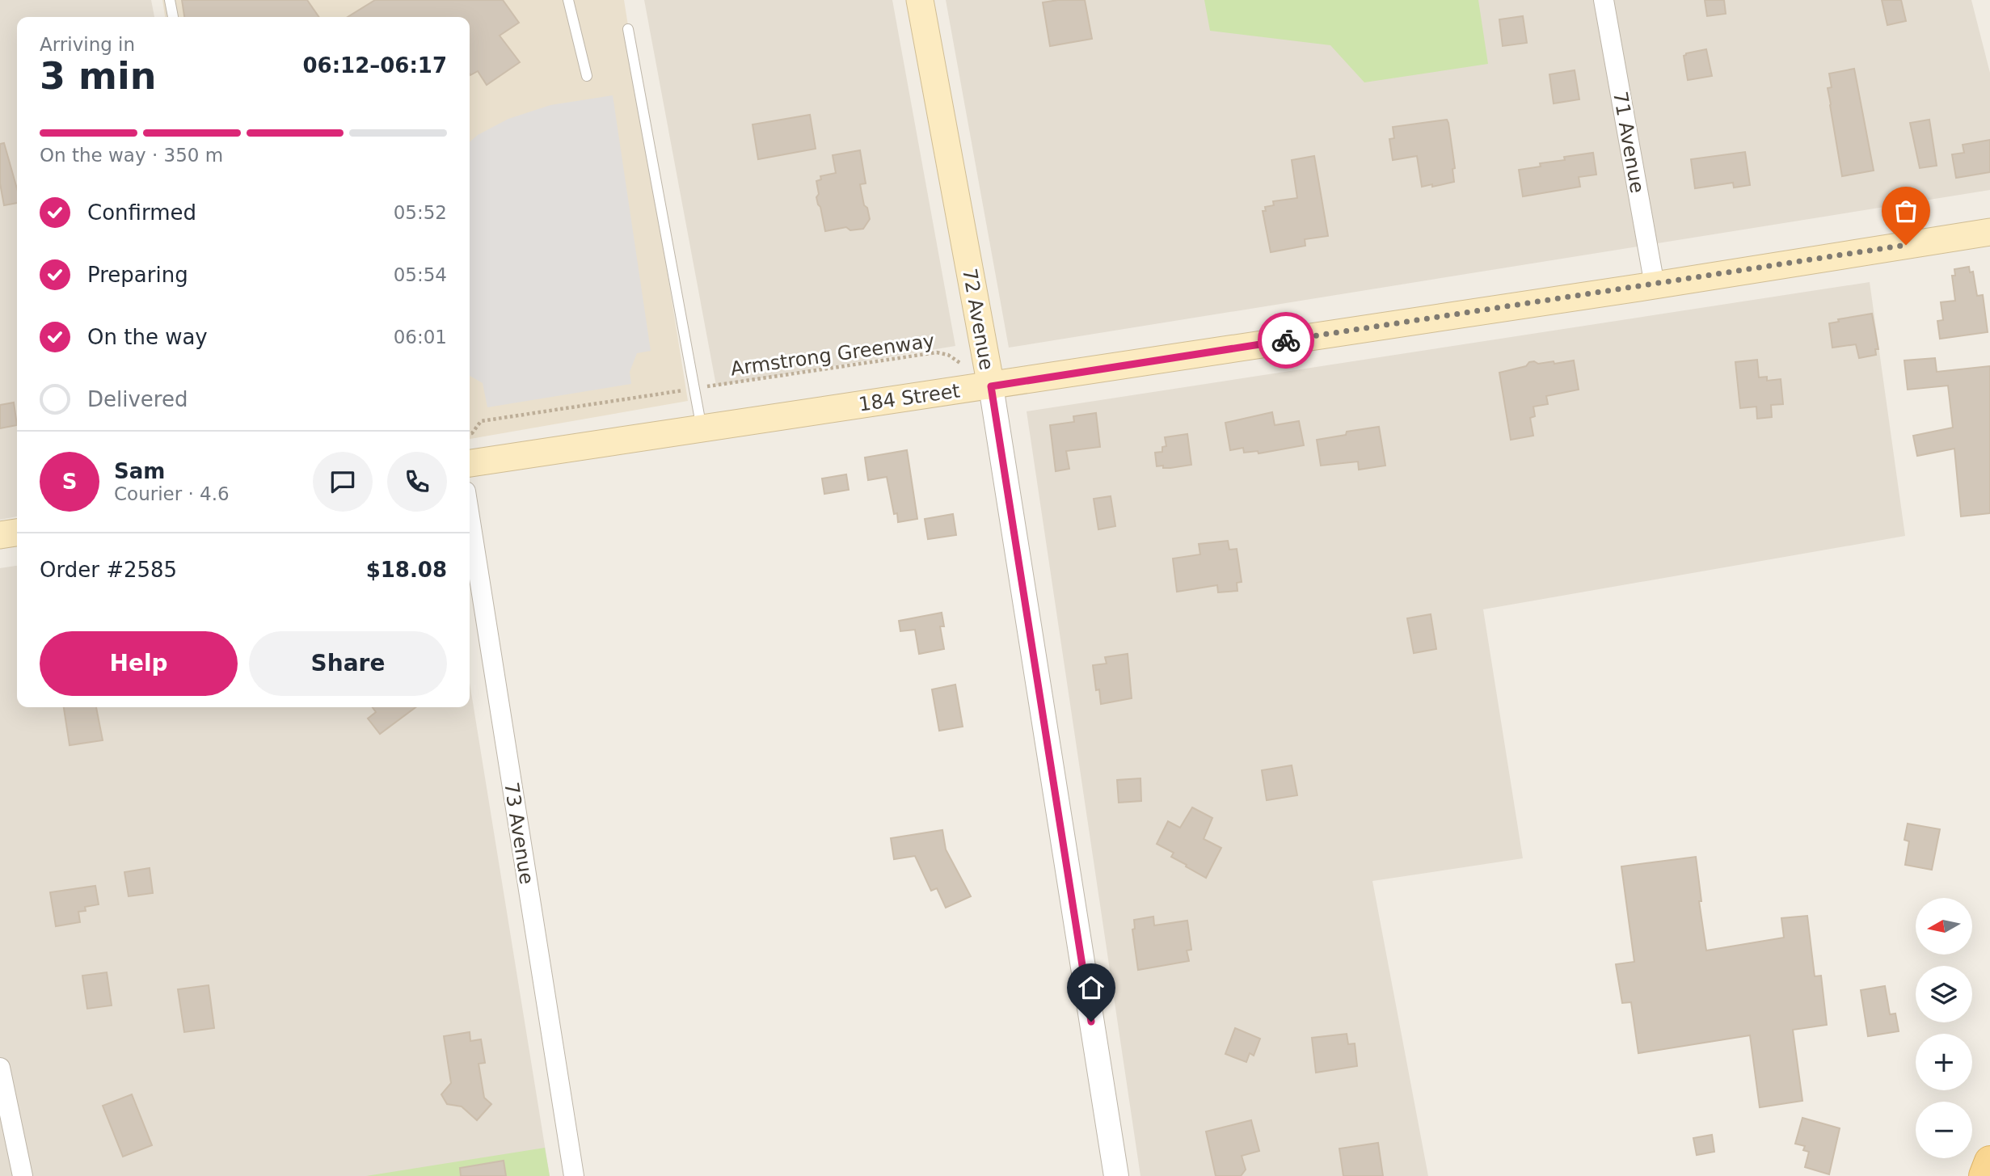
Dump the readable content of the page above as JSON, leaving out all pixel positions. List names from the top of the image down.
{
  "streets": {
    "main road": ["72 Avenue", "184 Street"],
    "street": ["71 Avenue", "73 Avenue"],
    "path": ["Armstrong Greenway"]
  },
  "crossings": [
    ["71 Avenue", "184 Street"],
    ["72 Avenue", "184 Street"]
  ],
  "north": "left",
  "page": {
    "heading": ["3 min", "Arriving in", "06:12–06:17"],
    "panel": [
      "Sam",
      "Courier · 4.6",
      "Order #2585",
      "$18.08"
    ],
    "bar": "On the way · 350 m",
    "list": [
      ["Confirmed", "05:52"],
      ["Preparing", "05:54"],
      ["On the way", "06:01"],
      "Delivered"
    ],
    "round": "S",
    "buttons": ["Help", "Share"],
    "map_buttons": ["+", "−"]
  }
}
